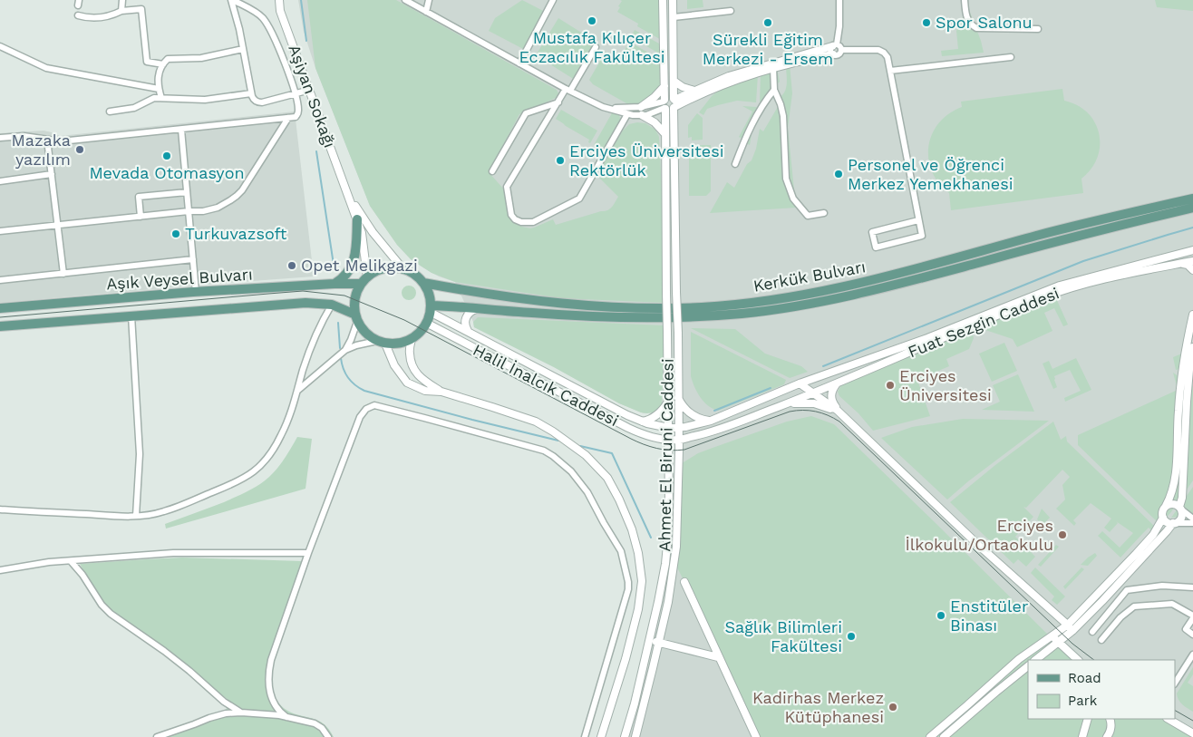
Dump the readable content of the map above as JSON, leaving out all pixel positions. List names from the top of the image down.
{
  "streets": {
    "main road": ["Kerkük Bulvarı", "Aşık Veysel Bulvarı"],
    "street": [
      "Aşiyan Sokağı",
      "Fuat Sezgin Caddesi",
      "Halil İnalcık Caddesi",
      "Ahmet El Biruni Caddesi"
    ]
  },
  "crossings": [
    ["Aşiyan Sokağı", "Kerkük Bulvarı"],
    ["Aşiyan Sokağı", "Aşık Veysel Bulvarı"],
    ["Aşiyan Sokağı", "Halil İnalcık Caddesi"],
    ["Kerkük Bulvarı", "Aşık Veysel Bulvarı"],
    ["Kerkük Bulvarı", "Halil İnalcık Caddesi"],
    ["Aşık Veysel Bulvarı", "Halil İnalcık Caddesi"],
    ["Fuat Sezgin Caddesi", "Halil İnalcık Caddesi"],
    ["Fuat Sezgin Caddesi", "Ahmet El Biruni Caddesi"],
    ["Halil İnalcık Caddesi", "Ahmet El Biruni Caddesi"]
  ],
  "places": [
    "Mustafa Kılıçer Eczacılık Fakültesi",
    "Sürekli Eğitim Merkezi - Ersem",
    "Spor Salonu",
    "Mazaka yazılım",
    "Mevada Otomasyon",
    "Erciyes Üniversitesi Rektörlük",
    "Personel ve Öğrenci Merkez Yemekhanesi",
    "Turkuvazsoft",
    "Opet Melikgazi",
    "Erciyes Üniversitesi",
    "Erciyes İlkokulu/Ortaokulu",
    "Enstitüler Binası",
    "Sağlık Bilimleri Fakültesi",
    "Kadirhas Merkez Kütüphanesi"
  ],
  "legend": ["Road", "Park"]
}
